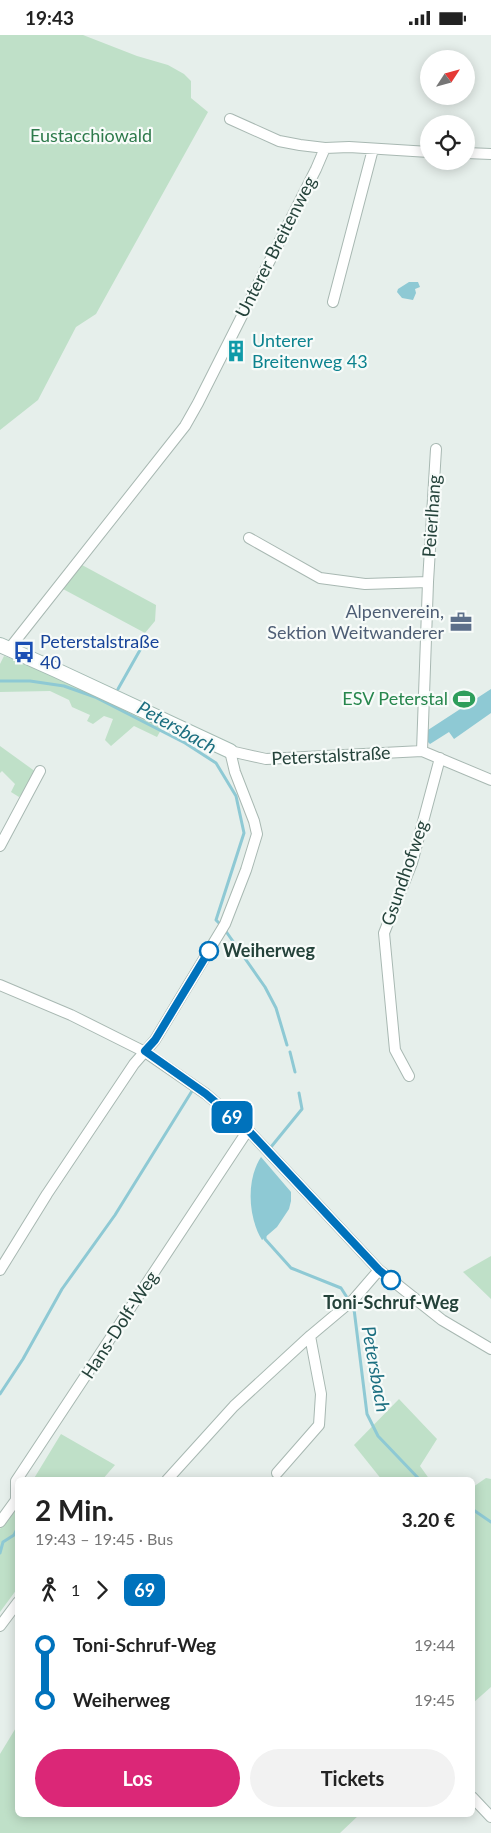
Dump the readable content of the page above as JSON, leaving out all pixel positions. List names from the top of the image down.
{
  "streets": {
    "street": [
      "Unterer Breitenweg",
      "Peierlhang",
      "Peterstalstraße",
      "Gsundhofweg",
      "Hans-Dolf-Weg"
    ]
  },
  "crossings": [
    ["Unterer Breitenweg", "Peterstalstraße"],
    ["Peierlhang", "Peterstalstraße"],
    ["Peterstalstraße", "Gsundhofweg"]
  ],
  "water": ["Petersbach"],
  "parks": ["Eustacchiowald"],
  "places": {
    "building": ["Unterer Breitenweg 43"],
    "office": ["Alpenverein, Sektion Weitwanderer"],
    "bus stop": ["Peterstalstraße 40"],
    "sports": ["ESV Peterstal"],
    "other": ["Weiherweg", "Toni-Schruf-Weg"]
  },
  "lines": ["bus line 69"],
  "north": "top right",
  "page": {
    "status": "19:43",
    "on_map": "69",
    "heading": ["2 Min.", "19:43 – 19:45 · Bus", "3.20 €"],
    "legs": ["1", "69"],
    "list": [
      {
        "name": "Toni-Schruf-Weg",
        "value": "19:44"
      },
      {
        "name": "Weiherweg",
        "value": "19:45"
      }
    ],
    "buttons": ["Los", "Tickets"]
  }
}
